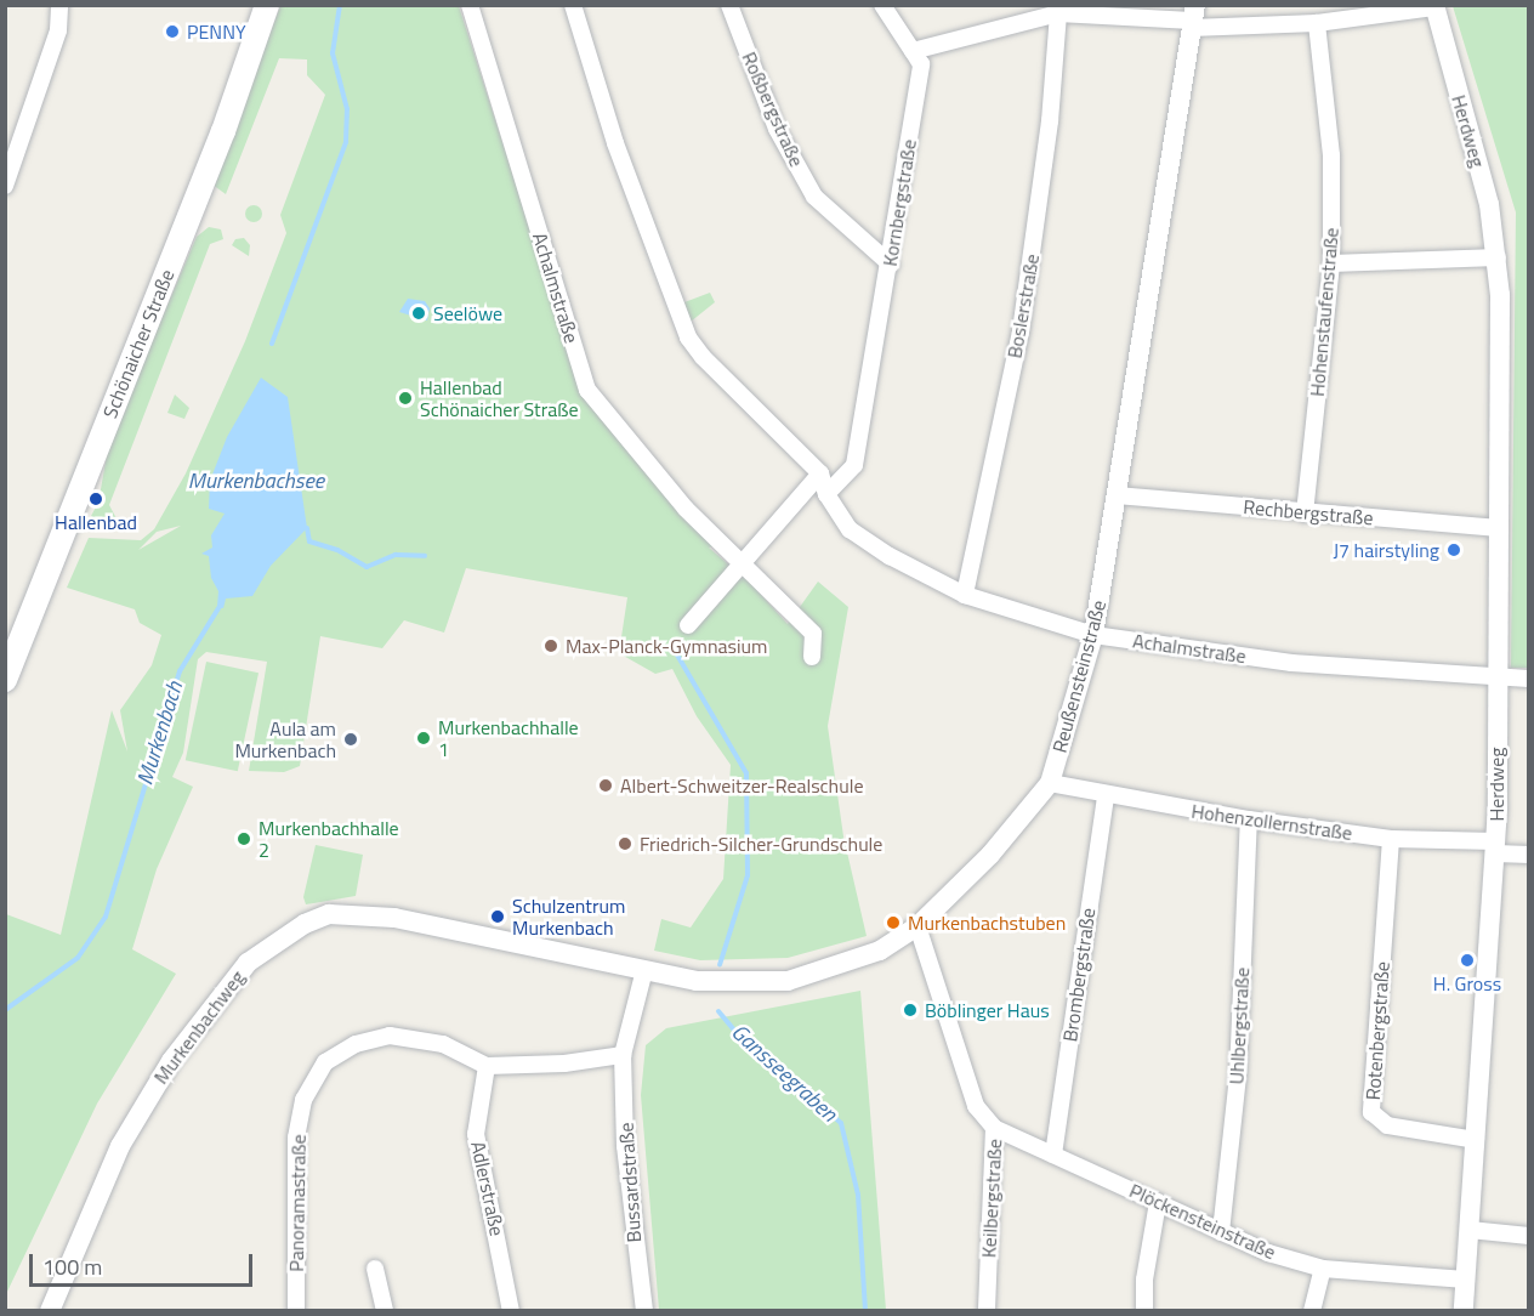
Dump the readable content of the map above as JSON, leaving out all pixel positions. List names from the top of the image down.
{
  "streets": {
    "main road": ["Schönaicher Straße"],
    "street": [
      "Roßbergstraße",
      "Herdweg",
      "Kornbergstraße",
      "Achalmstraße",
      "Boslerstraße",
      "Hohenstaufenstraße",
      "Rechbergstraße",
      "Reußensteinstraße",
      "Hohenzollernstraße",
      "Brombergstraße",
      "Uhlbergstraße",
      "Murkenbachweg",
      "Rotenbergstraße",
      "Bussardstraße",
      "Adlerstraße",
      "Keilbergstraße",
      "Panoramastraße",
      "Plöckensteinstraße"
    ]
  },
  "crossings": [
    ["Roßbergstraße", "Kornbergstraße"],
    ["Herdweg", "Achalmstraße"],
    ["Herdweg", "Rechbergstraße"],
    ["Herdweg", "Hohenzollernstraße"],
    ["Herdweg", "Rotenbergstraße"],
    ["Herdweg", "Plöckensteinstraße"],
    ["Kornbergstraße", "Achalmstraße"],
    ["Achalmstraße", "Boslerstraße"],
    ["Achalmstraße", "Reußensteinstraße"],
    ["Hohenstaufenstraße", "Rechbergstraße"],
    ["Rechbergstraße", "Reußensteinstraße"],
    ["Reußensteinstraße", "Hohenzollernstraße"],
    ["Reußensteinstraße", "Murkenbachweg"],
    ["Reußensteinstraße", "Keilbergstraße"],
    ["Hohenzollernstraße", "Brombergstraße"],
    ["Hohenzollernstraße", "Uhlbergstraße"],
    ["Hohenzollernstraße", "Rotenbergstraße"],
    ["Brombergstraße", "Plöckensteinstraße"],
    ["Uhlbergstraße", "Plöckensteinstraße"],
    ["Bussardstraße", "Panoramastraße"],
    ["Adlerstraße", "Panoramastraße"],
    ["Keilbergstraße", "Plöckensteinstraße"]
  ],
  "water": ["Murkenbachsee", "Murkenbach", "Gansseegraben"],
  "places": [
    "PENNY",
    "Seelöwe",
    "Hallenbad Schönaicher Straße",
    "Hallenbad",
    "J7 hairstyling",
    "Max-Planck-Gymnasium",
    "Murkenbachhalle 1",
    "Aula am Murkenbach",
    "Albert-Schweitzer-Realschule",
    "Murkenbachhalle 2",
    "Friedrich-Silcher-Grundschule",
    "Schulzentrum Murkenbach",
    "Murkenbachstuben",
    "H. Gross",
    "Böblinger Haus"
  ],
  "scale_bar": "100 m"
}
